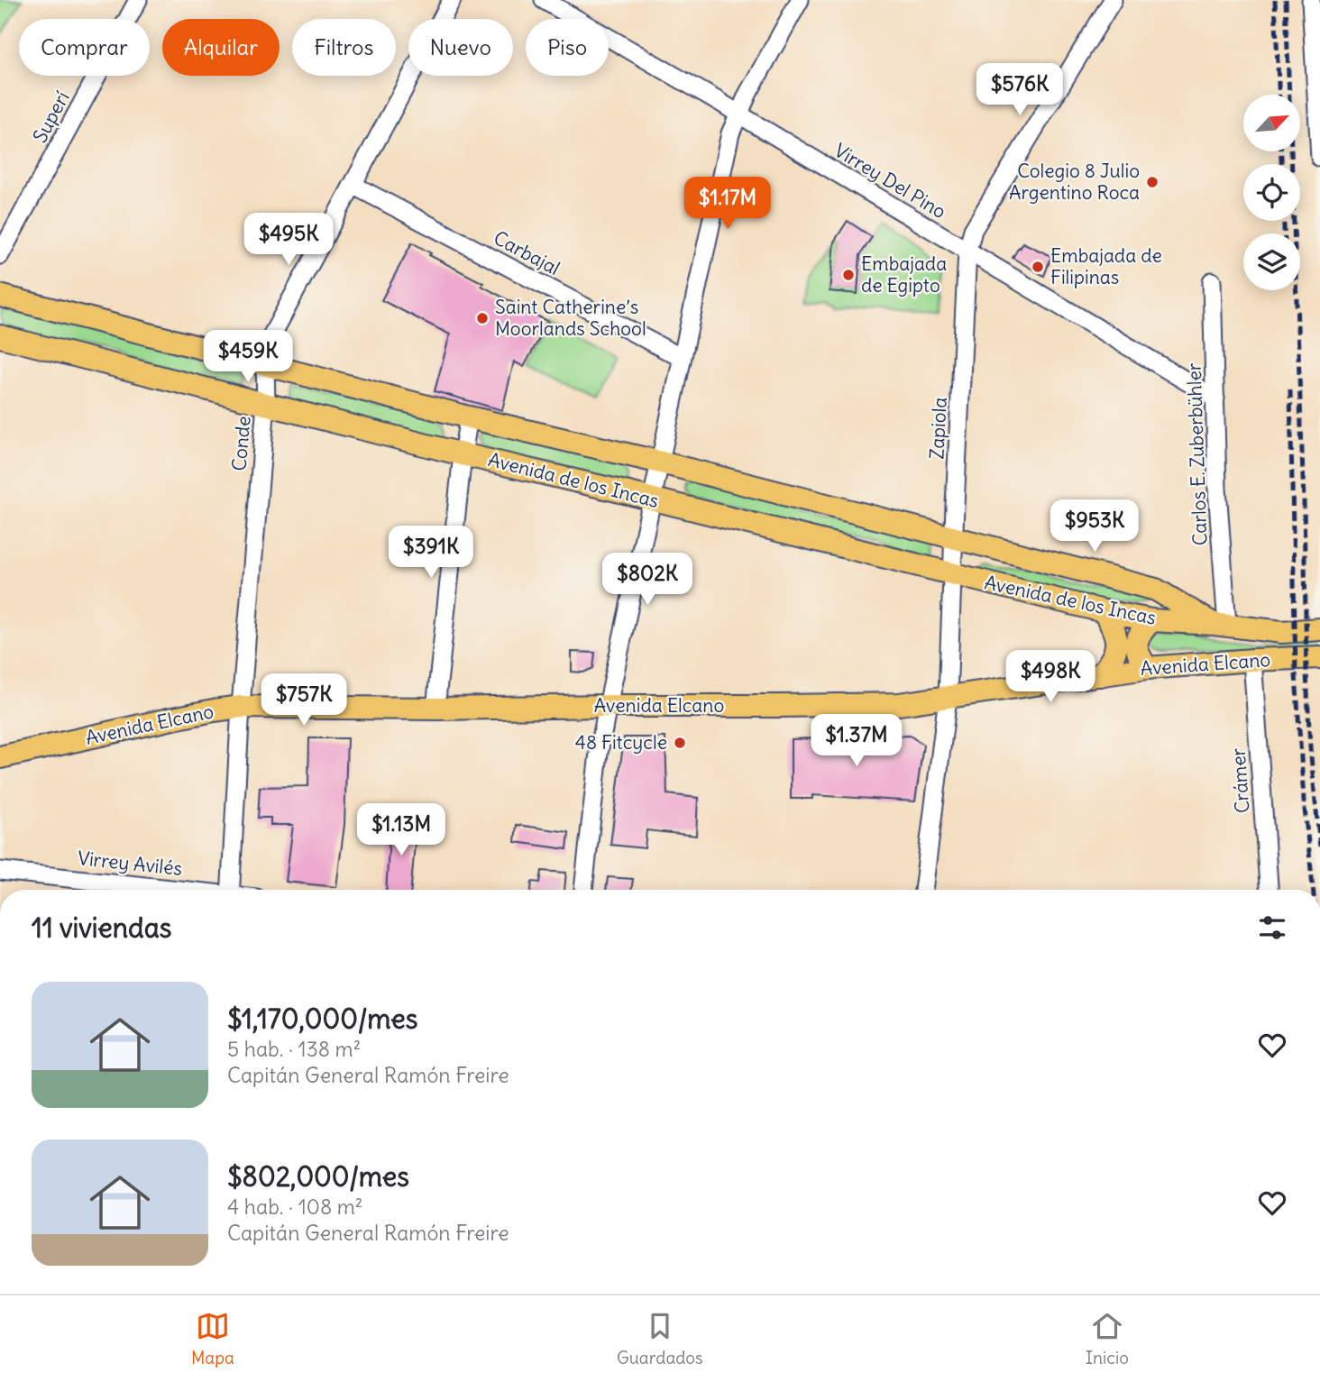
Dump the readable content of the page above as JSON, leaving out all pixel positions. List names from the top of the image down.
{
  "streets": {
    "main road": ["Avenida de los Incas", "Avenida Elcano"],
    "street": [
      "Superí",
      "Virrey Del Pino",
      "Carbajal",
      "Zapiola",
      "Conde",
      "Carlos E. Zuberbühler",
      "Crámer",
      "Virrey Avilés"
    ]
  },
  "crossings": [
    ["Virrey Del Pino", "Zapiola"],
    ["Virrey Del Pino", "Carlos E. Zuberbühler"],
    ["Carbajal", "Conde"],
    ["Zapiola", "Avenida de los Incas"],
    ["Zapiola", "Avenida Elcano"],
    ["Conde", "Avenida de los Incas"],
    ["Conde", "Avenida Elcano"],
    ["Carlos E. Zuberbühler", "Avenida de los Incas"],
    ["Carlos E. Zuberbühler", "Avenida Elcano"],
    ["Avenida de los Incas", "Avenida Elcano"],
    ["Avenida Elcano", "Crámer"]
  ],
  "places": [
    "Colegio 8 Julio Argentino Roca",
    "Embajada de Filipinas",
    "Embajada de Egipto",
    "Saint Catherine’s Moorlands School",
    "48 Fitcycle"
  ],
  "north": "top right",
  "page": {
    "chip": [
      "Comprar",
      "Alquilar",
      "Filtros",
      "Nuevo",
      "Piso"
    ],
    "price": [
      "$576K",
      "$1.17M",
      "$495K",
      "$459K",
      "$953K",
      "$391K",
      "$802K",
      "$498K",
      "$757K",
      "$1.37M",
      "$1.13M"
    ],
    "heading": "11 viviendas",
    "list": [
      {
        "name": "$1,170,000/mes",
        "note": "5 hab. · 138 m² · Capitán General Ramón Freire"
      },
      {
        "name": "$802,000/mes",
        "note": "4 hab. · 108 m² · Capitán General Ramón Freire"
      }
    ],
    "tabs": ["Mapa", "Guardados", "Inicio"]
  }
}
